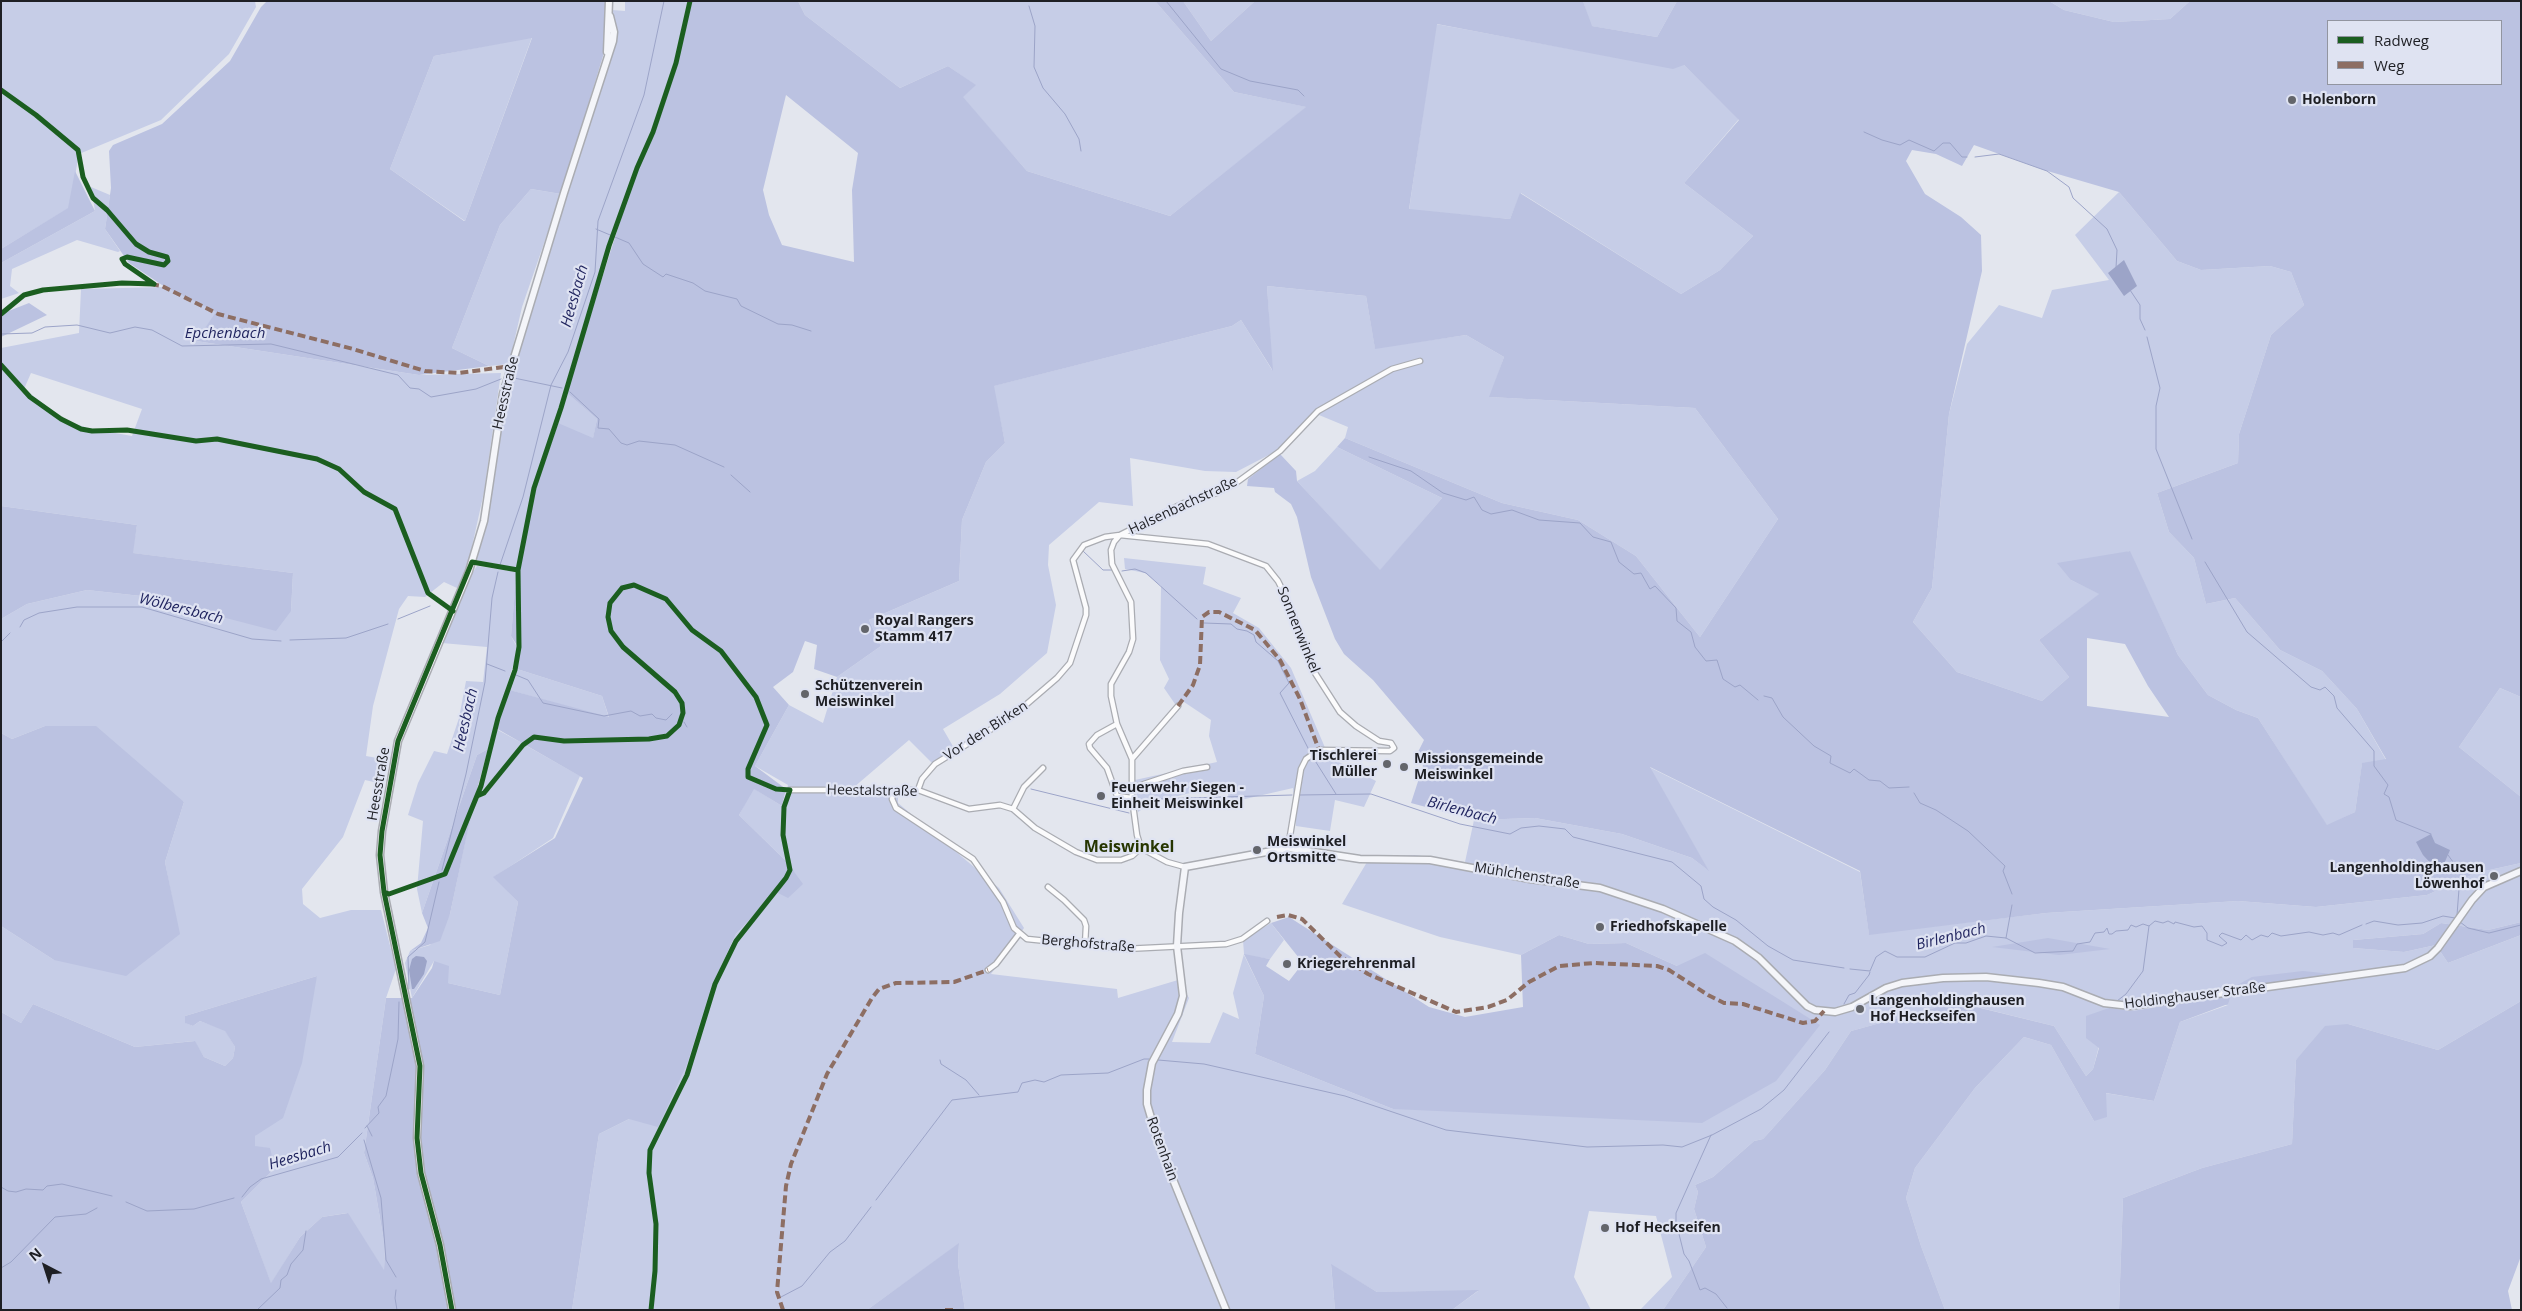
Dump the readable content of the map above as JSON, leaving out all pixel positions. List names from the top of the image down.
{
  "streets": {
    "street": [
      "Heesstraße",
      "Halsenbachstraße",
      "Sonnenwinkel",
      "Vor den Birken",
      "Heestalstraße",
      "Mühlchenstraße",
      "Berghofstraße",
      "Holdinghauser Straße",
      "Rotenhain"
    ]
  },
  "crossings": [
    ["Halsenbachstraße", "Sonnenwinkel"],
    ["Halsenbachstraße", "Vor den Birken"],
    ["Sonnenwinkel", "Vor den Birken"],
    ["Sonnenwinkel", "Mühlchenstraße"],
    ["Vor den Birken", "Heestalstraße"],
    ["Mühlchenstraße", "Holdinghauser Straße"],
    ["Mühlchenstraße", "Rotenhain"],
    ["Berghofstraße", "Rotenhain"]
  ],
  "districts": ["Meiswinkel"],
  "water": [
    "Heesbach",
    "Epchenbach",
    "Wölbersbach",
    "Birlenbach"
  ],
  "places": [
    "Holenborn",
    "Royal Rangers Stamm 417",
    "Schützenverein Meiswinkel",
    "Tischlerei Müller",
    "Missionsgemeinde Meiswinkel",
    "Feuerwehr Siegen - Einheit Meiswinkel",
    "Meiswinkel Ortsmitte",
    "Langenholdinghausen Löwenhof",
    "Friedhofskapelle",
    "Kriegerehrenmal",
    "Langenholdinghausen Hof Heckseifen",
    "Hof Heckseifen"
  ],
  "legend": ["Radweg", "Weg"],
  "north": "top left"
}
